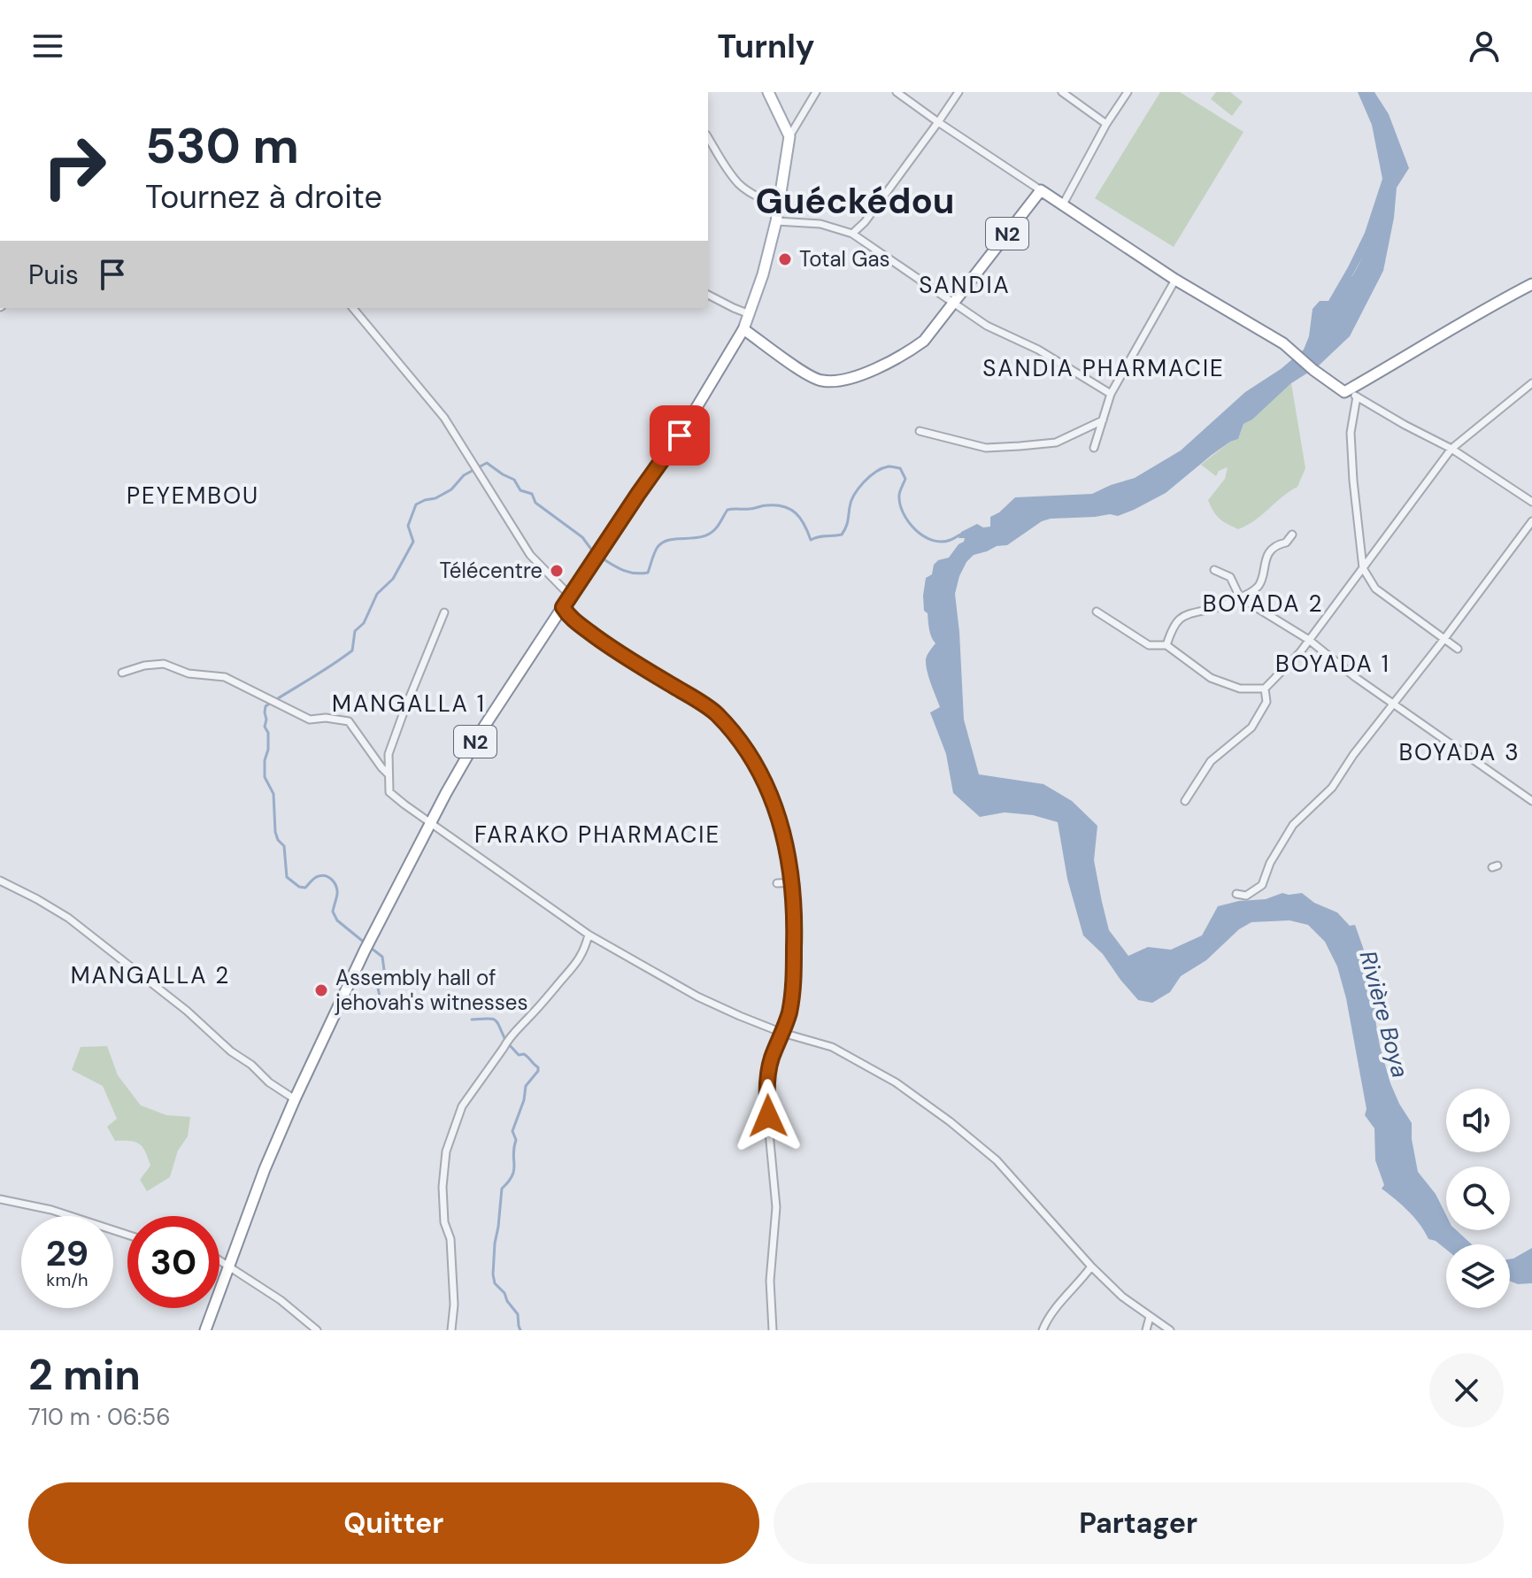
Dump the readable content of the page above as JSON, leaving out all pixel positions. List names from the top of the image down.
{
  "streets": {
    "main road": ["N2"]
  },
  "districts": [
    "Guéckédou",
    "SANDIA",
    "SANDIA PHARMACIE",
    "PEYEMBOU",
    "BOYADA 2",
    "BOYADA 1",
    "MANGALLA 1",
    "BOYADA 3",
    "FARAKO PHARMACIE",
    "MANGALLA 2"
  ],
  "water": ["Rivière Boya"],
  "places": ["Total Gas", "Télécentre", "Assembly hall of jehovah's witnesses"],
  "page": {
    "header": "Turnly",
    "turn": ["530 m", "Tournez à droite"],
    "then": "Puis",
    "speed": "29 km/h",
    "limit": "30",
    "heading": ["2 min", "710 m · 06:56"],
    "buttons": ["Quitter", "Partager"]
  }
}
